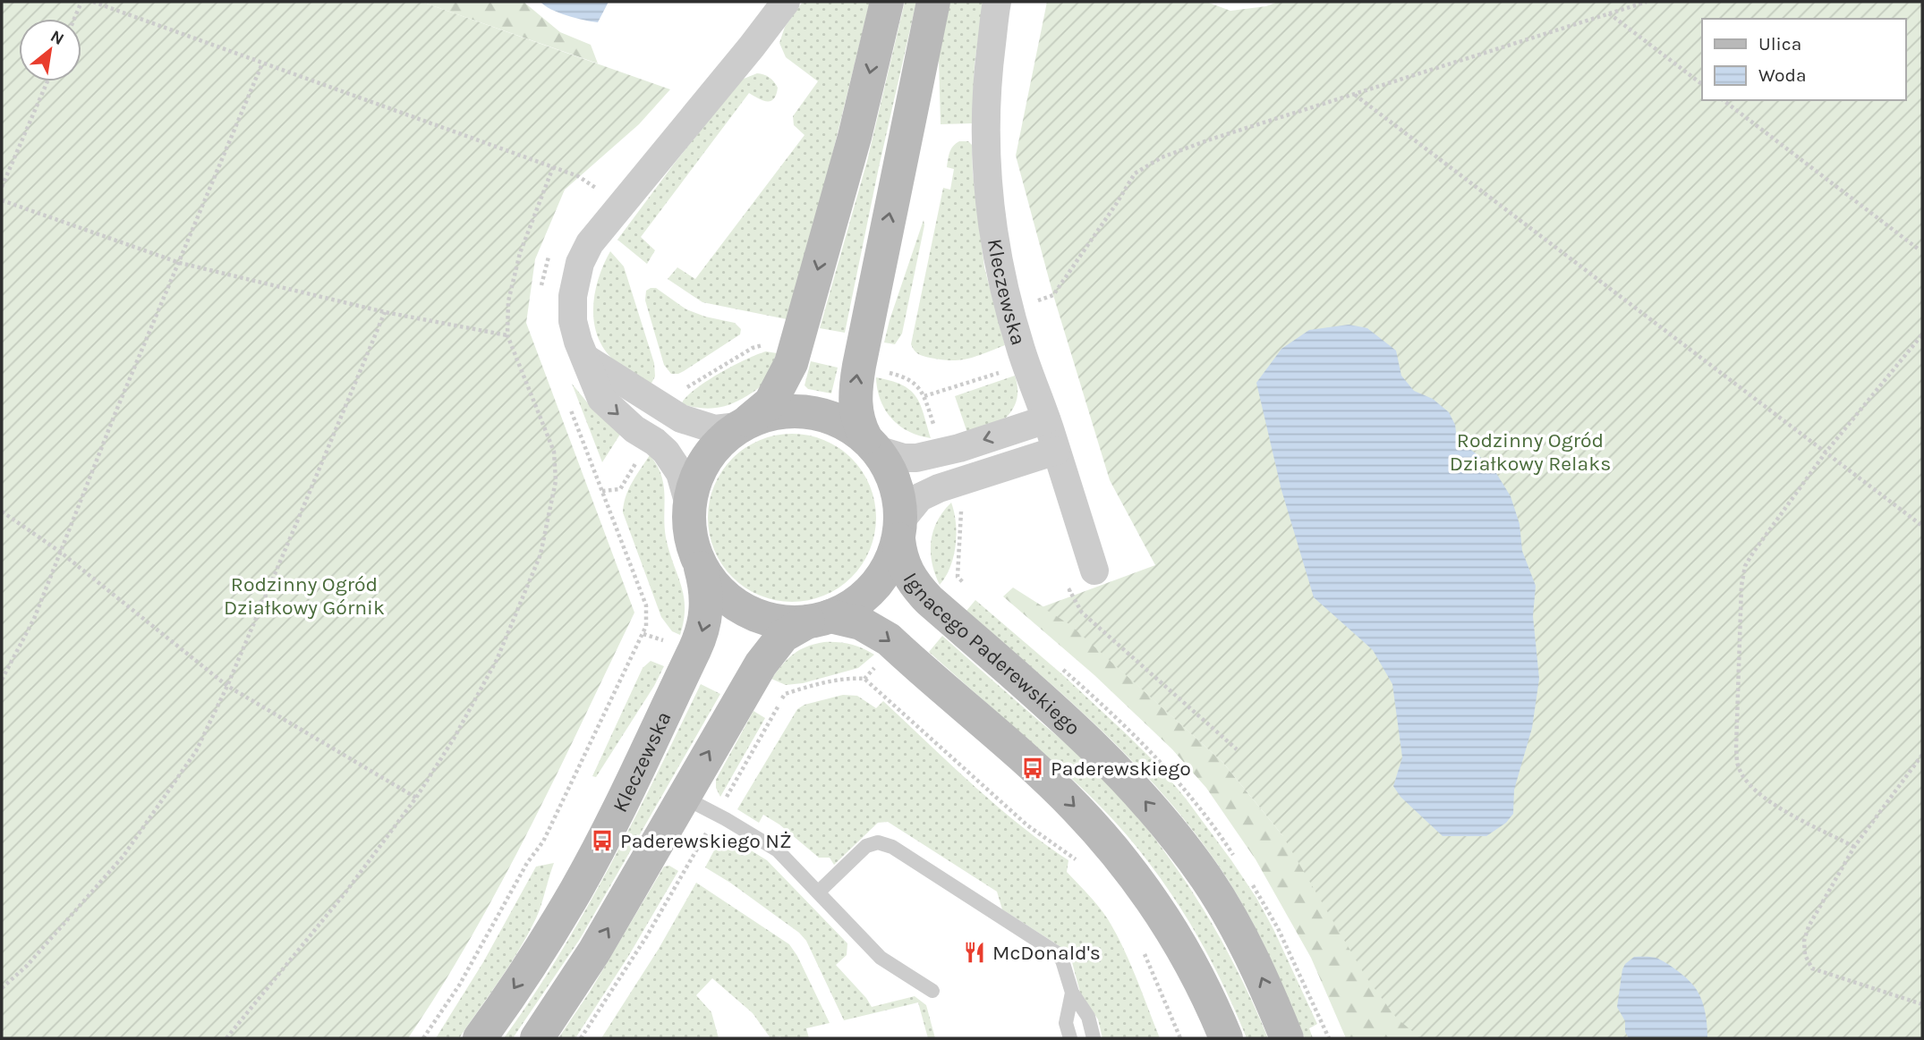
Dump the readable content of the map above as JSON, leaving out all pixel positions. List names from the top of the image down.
{
  "streets": {
    "main road": ["Kleczewska", "Ignacego Paderewskiego"]
  },
  "crossings": [
    ["Kleczewska", "Ignacego Paderewskiego"]
  ],
  "one_way": ["Kleczewska"],
  "parks": ["Rodzinny Ogród Działkowy Relaks", "Rodzinny Ogród Działkowy Górnik"],
  "places": {
    "bus stop": ["Paderewskiego", "Paderewskiego NŻ"],
    "restaurant": ["McDonald's"]
  },
  "legend": ["Ulica", "Woda"],
  "north": "top right"
}
